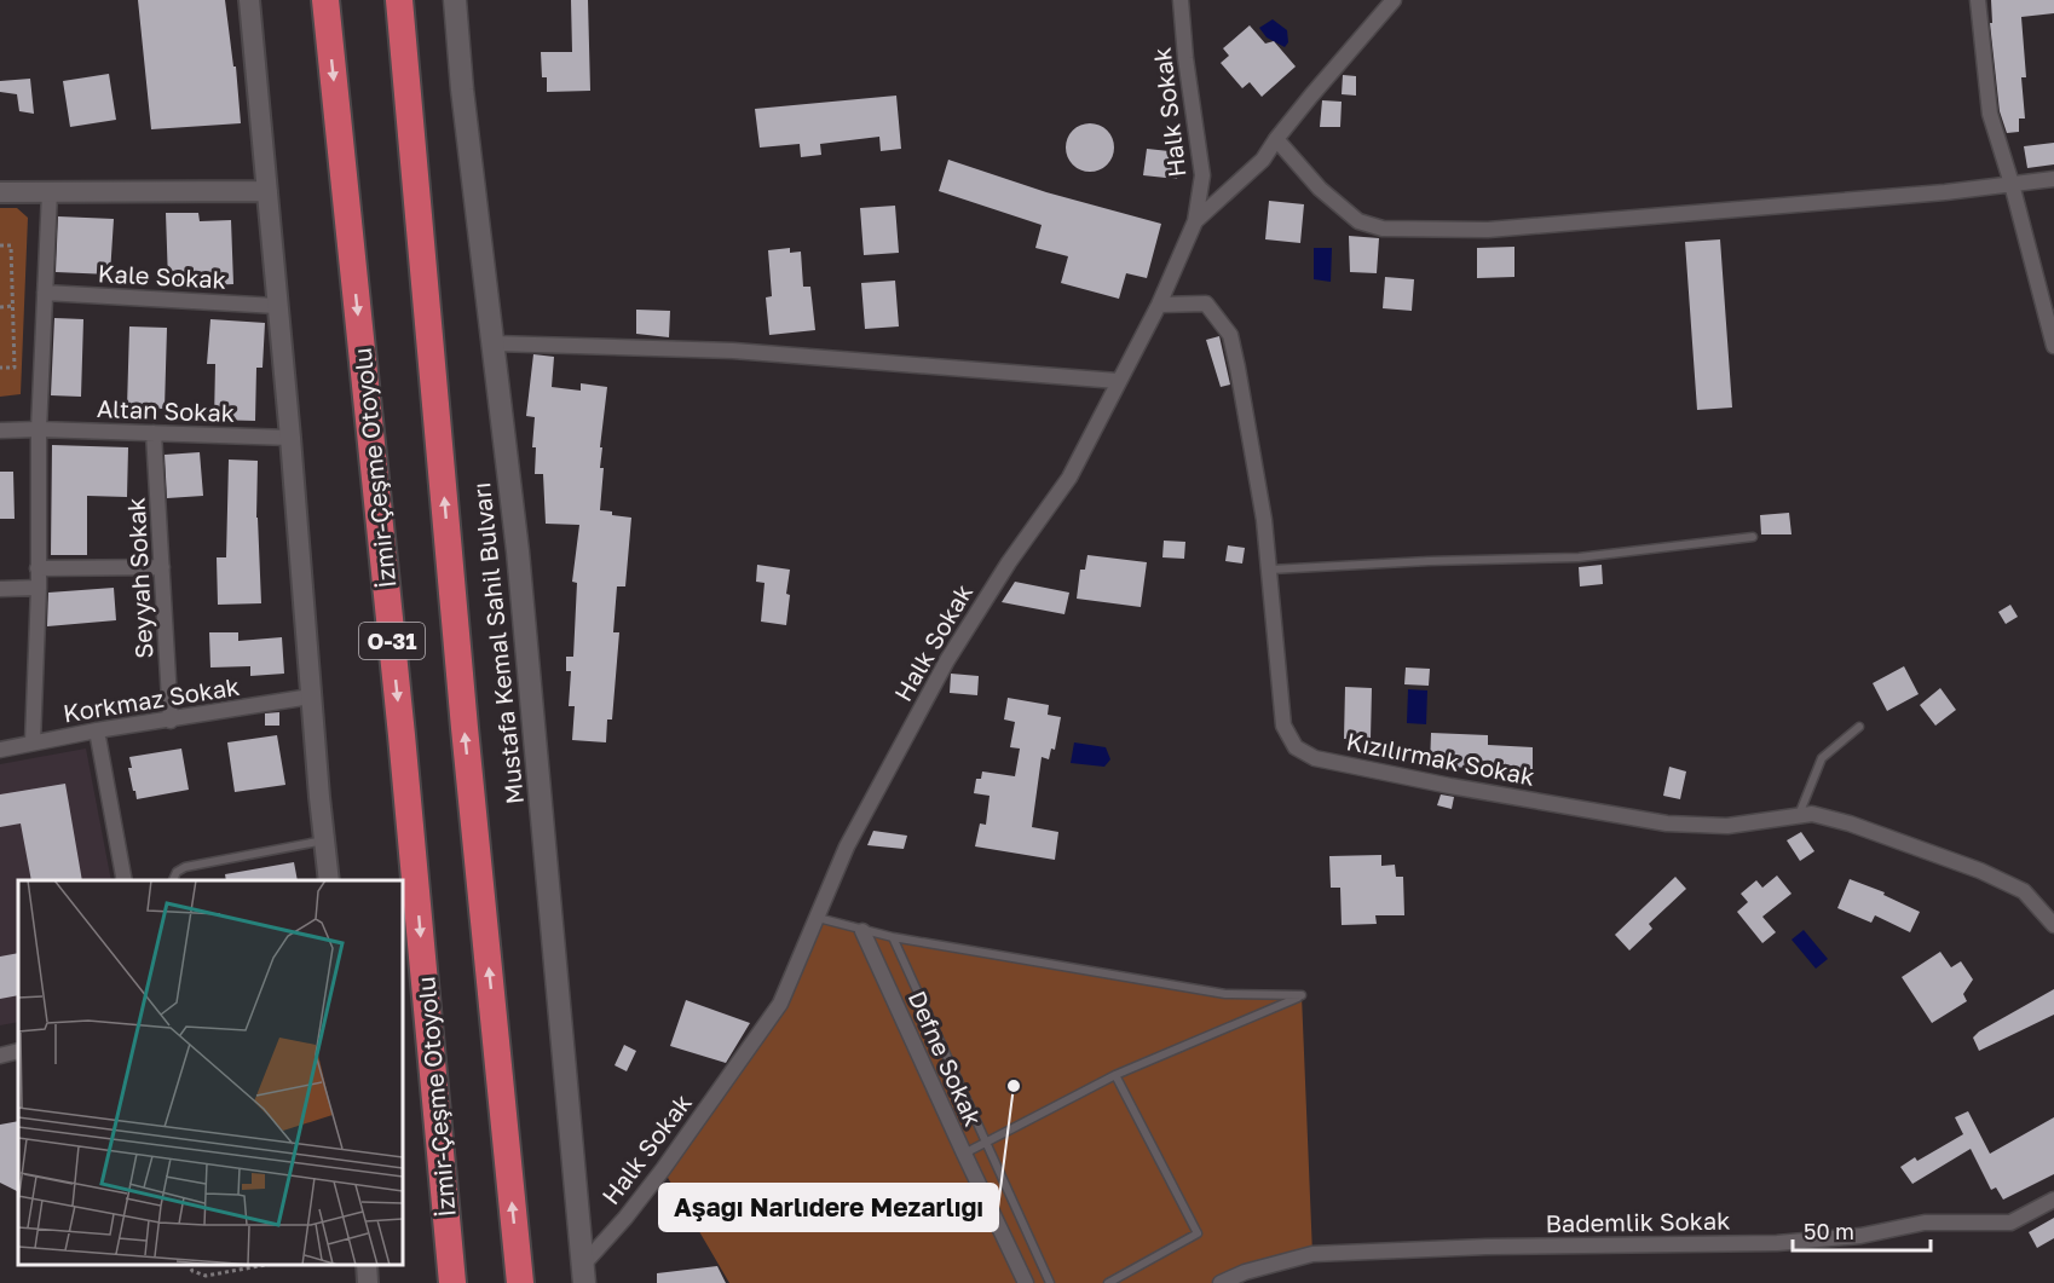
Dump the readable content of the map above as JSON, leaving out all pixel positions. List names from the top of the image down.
{
  "streets": {
    "highway": ["İzmir-Çeşme Otoyolu", "O-31"],
    "main road": ["Mustafa Kemal Sahil Bulvarı"],
    "street": [
      "Halk Sokak",
      "Kale Sokak",
      "Altan Sokak",
      "Seyyah Sokak",
      "Korkmaz Sokak",
      "Kızılırmak Sokak",
      "Defne Sokak",
      "Bademlik Sokak"
    ]
  },
  "crossings": [
    ["Halk Sokak", "Mustafa Kemal Sahil Bulvarı"],
    ["Halk Sokak", "Kızılırmak Sokak"],
    ["Altan Sokak", "Seyyah Sokak"],
    ["Seyyah Sokak", "Korkmaz Sokak"]
  ],
  "places": ["Aşağı Narlıdere Mezarlığı"],
  "scale_bar": "50 m"
}
